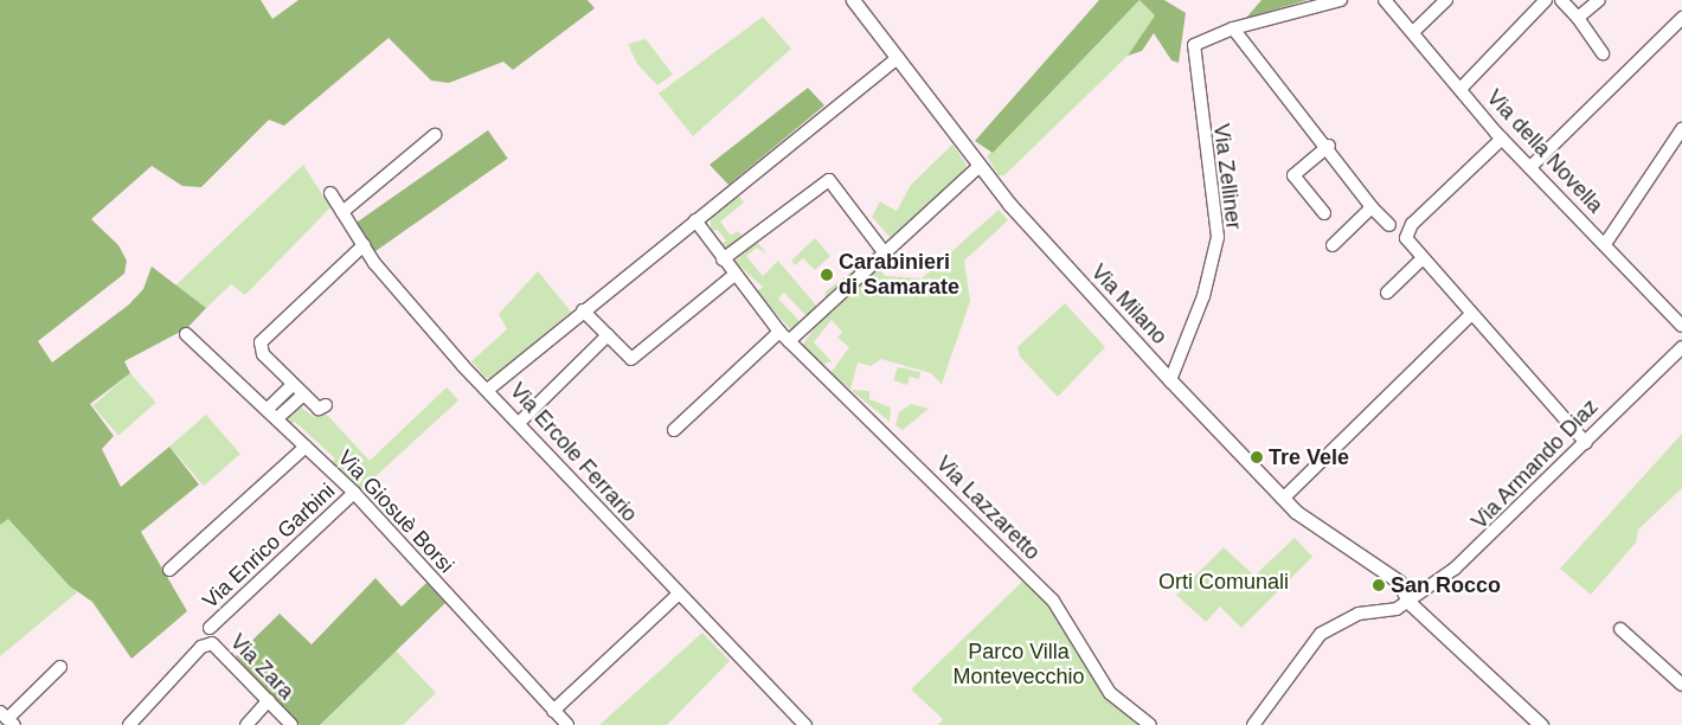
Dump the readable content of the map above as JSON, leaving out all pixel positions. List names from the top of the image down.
{
  "streets": {
    "street": [
      "Via della Novella",
      "Via Zelliner",
      "Via Milano",
      "Via Ercole Ferrario",
      "Via Armando Diaz",
      "Via Lazzaretto",
      "Via Giosuè Borsi",
      "Via Enrico Garbini",
      "Via Zara"
    ]
  },
  "crossings": [
    ["Via Zelliner", "Via Milano"],
    ["Via Milano", "Via Armando Diaz"],
    ["Via Giosuè Borsi", "Via Enrico Garbini"]
  ],
  "parks": ["Orti Comunali", "Parco Villa Montevecchio"],
  "places": ["Carabinieri di Samarate", "Tre Vele", "San Rocco"]
}
